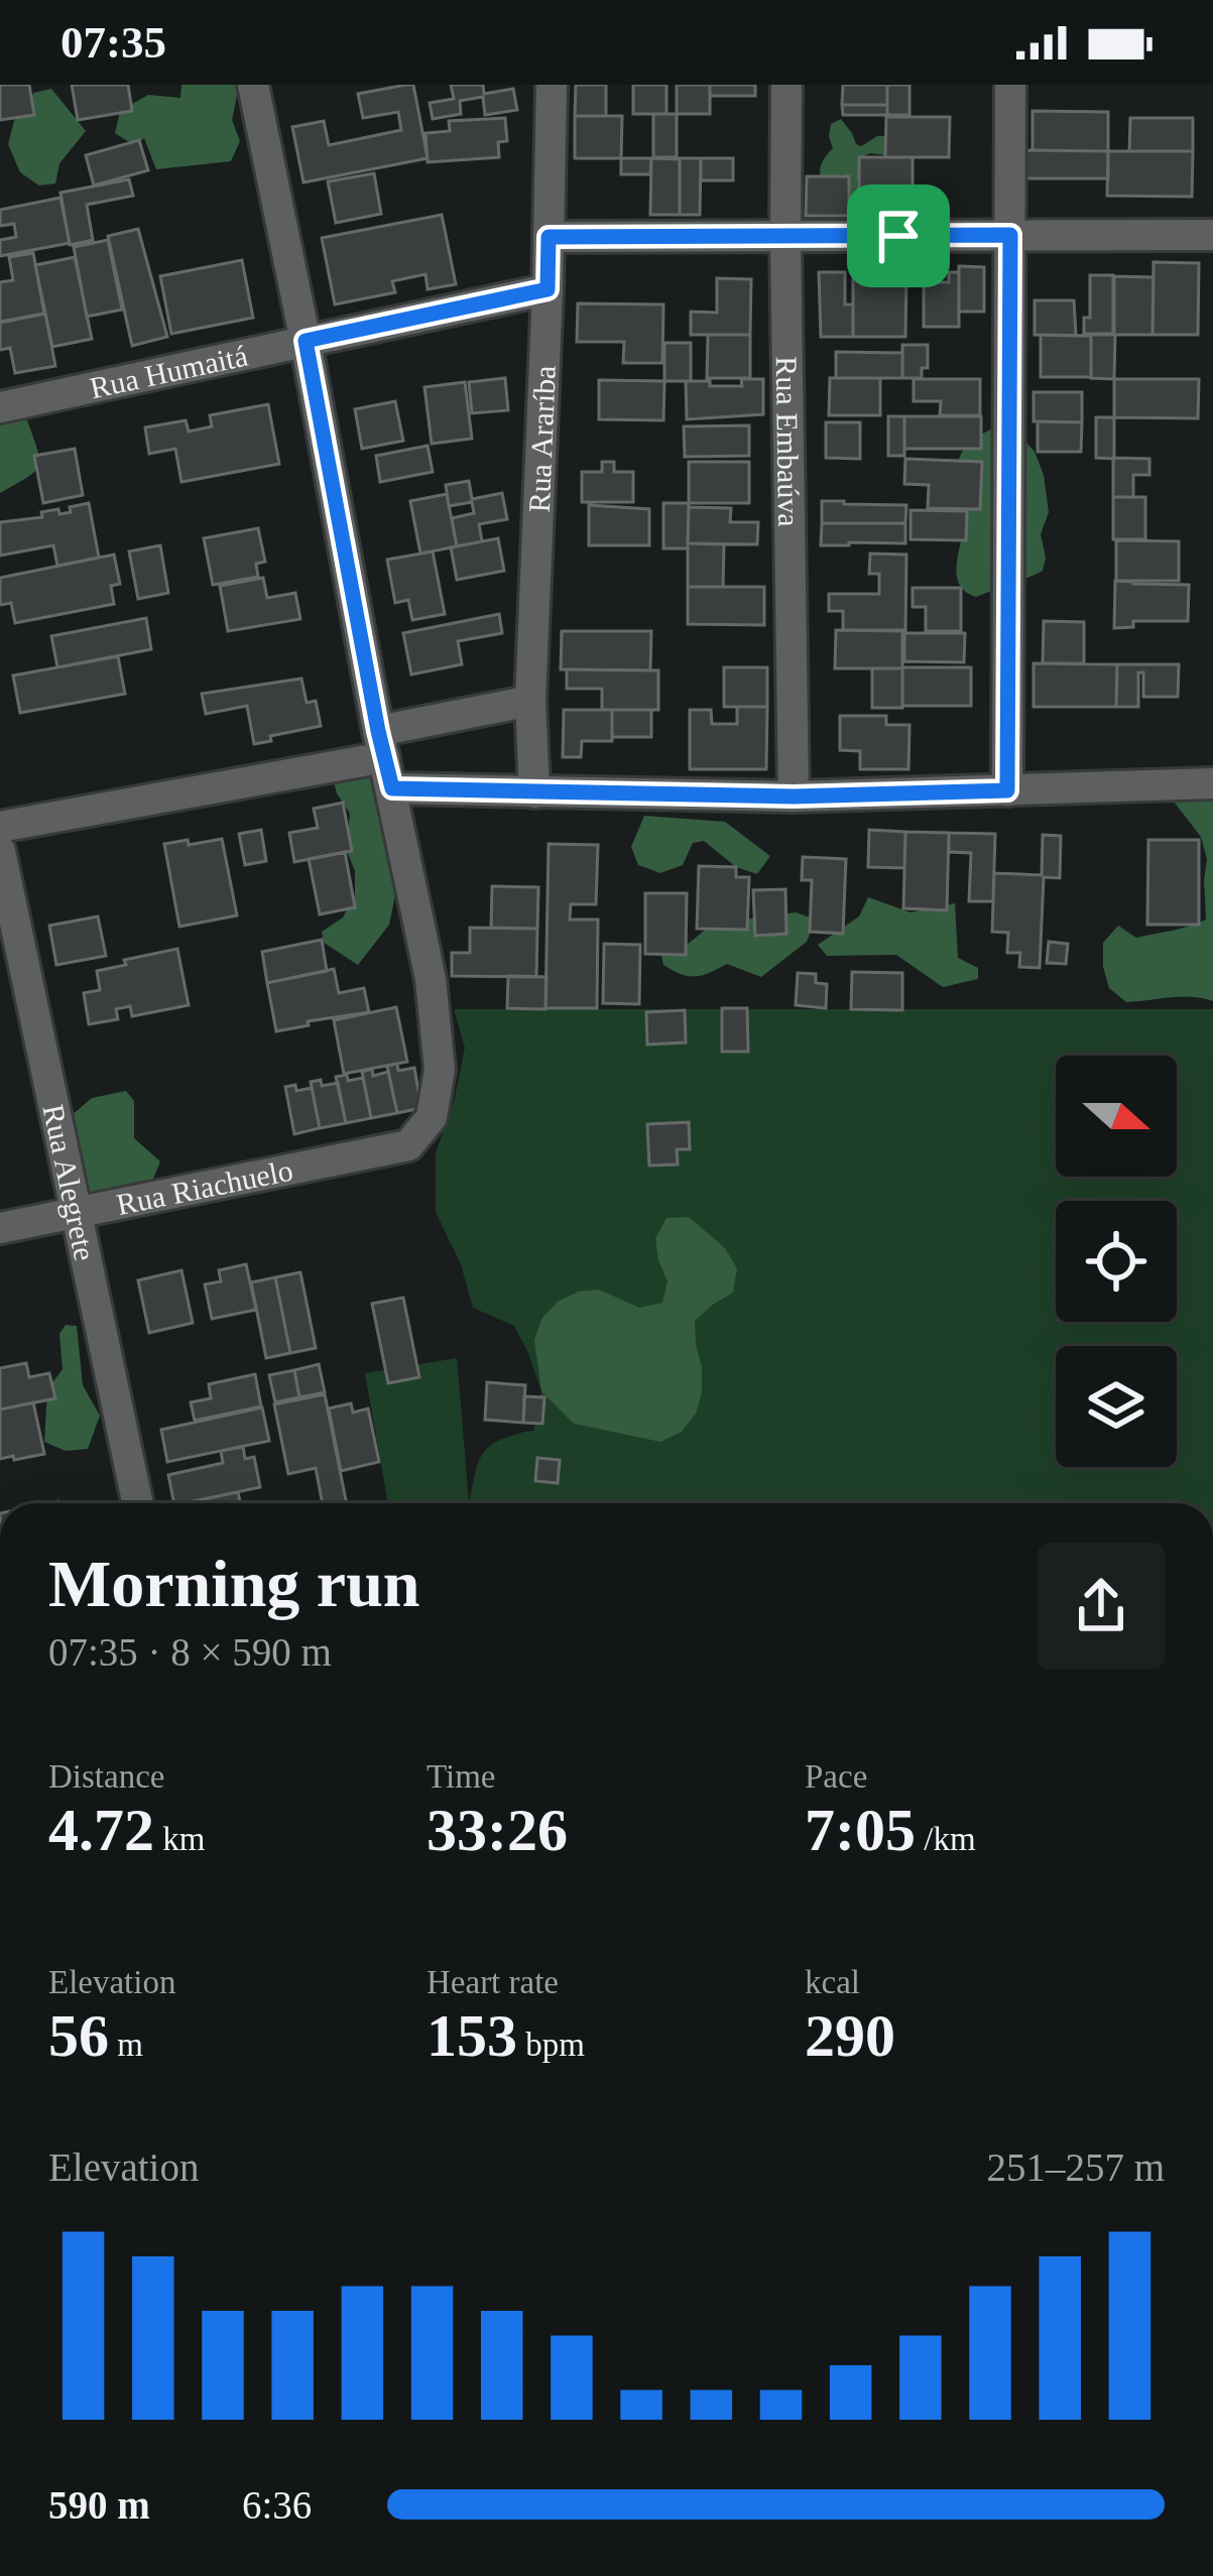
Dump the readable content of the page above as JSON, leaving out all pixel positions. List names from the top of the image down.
{
  "streets": {
    "street": [
      "Rua Humaitá",
      "Rua Araríba",
      "Rua Embaúva",
      "Rua Alegrete",
      "Rua Riachuelo"
    ]
  },
  "crossings": [
    ["Rua Humaitá", "Rua Araríba"],
    ["Rua Alegrete", "Rua Riachuelo"]
  ],
  "north": "right",
  "page": {
    "status": "07:35",
    "heading": ["Morning run", "07:35 · 8 × 590 m"],
    "stats": [
      ["Distance", "4.72 km"],
      ["Time", "33:26"],
      ["Pace", "7:05 /km"],
      ["Elevation", "56 m"],
      ["Heart rate", "153 bpm"],
      ["kcal", "290"]
    ],
    "chart": ["Elevation", "251–257 m"],
    "list": [
      {
        "name": "590 m",
        "note": "6:36"
      }
    ]
  }
}
